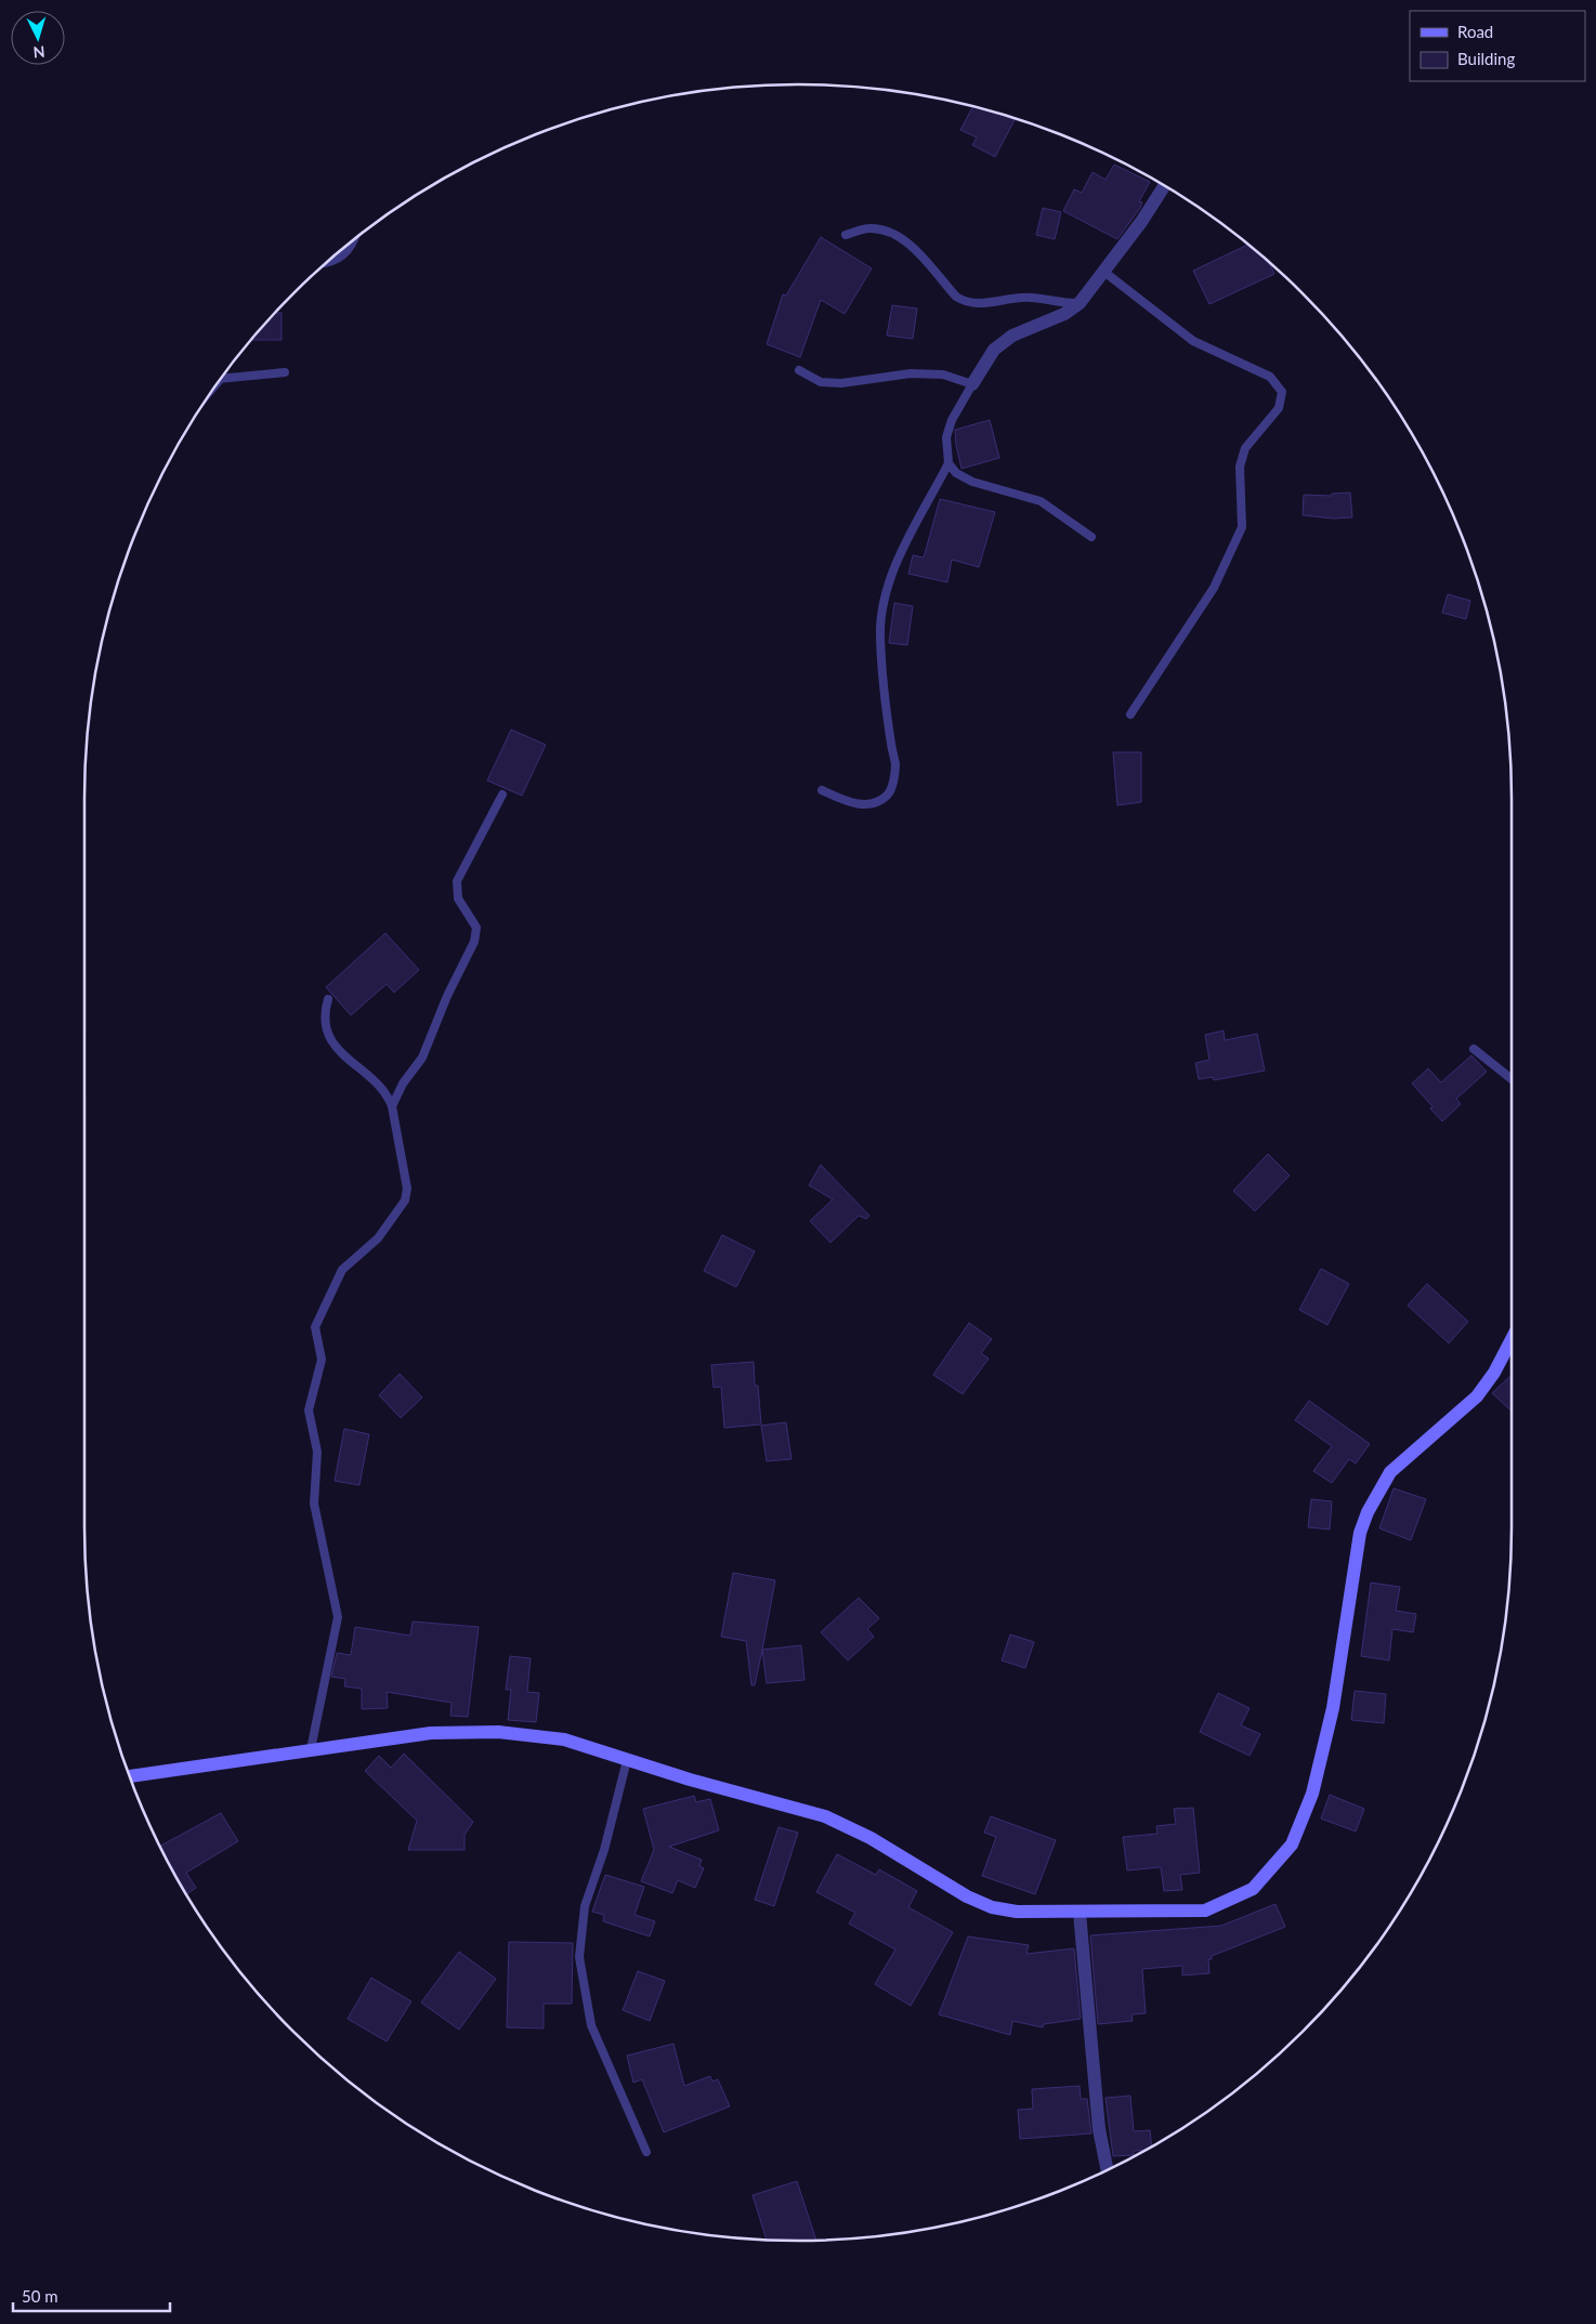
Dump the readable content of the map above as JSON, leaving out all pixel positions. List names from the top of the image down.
{
  "legend": ["Road", "Building"],
  "scale_bar": "50 m",
  "north": "bottom"
}
